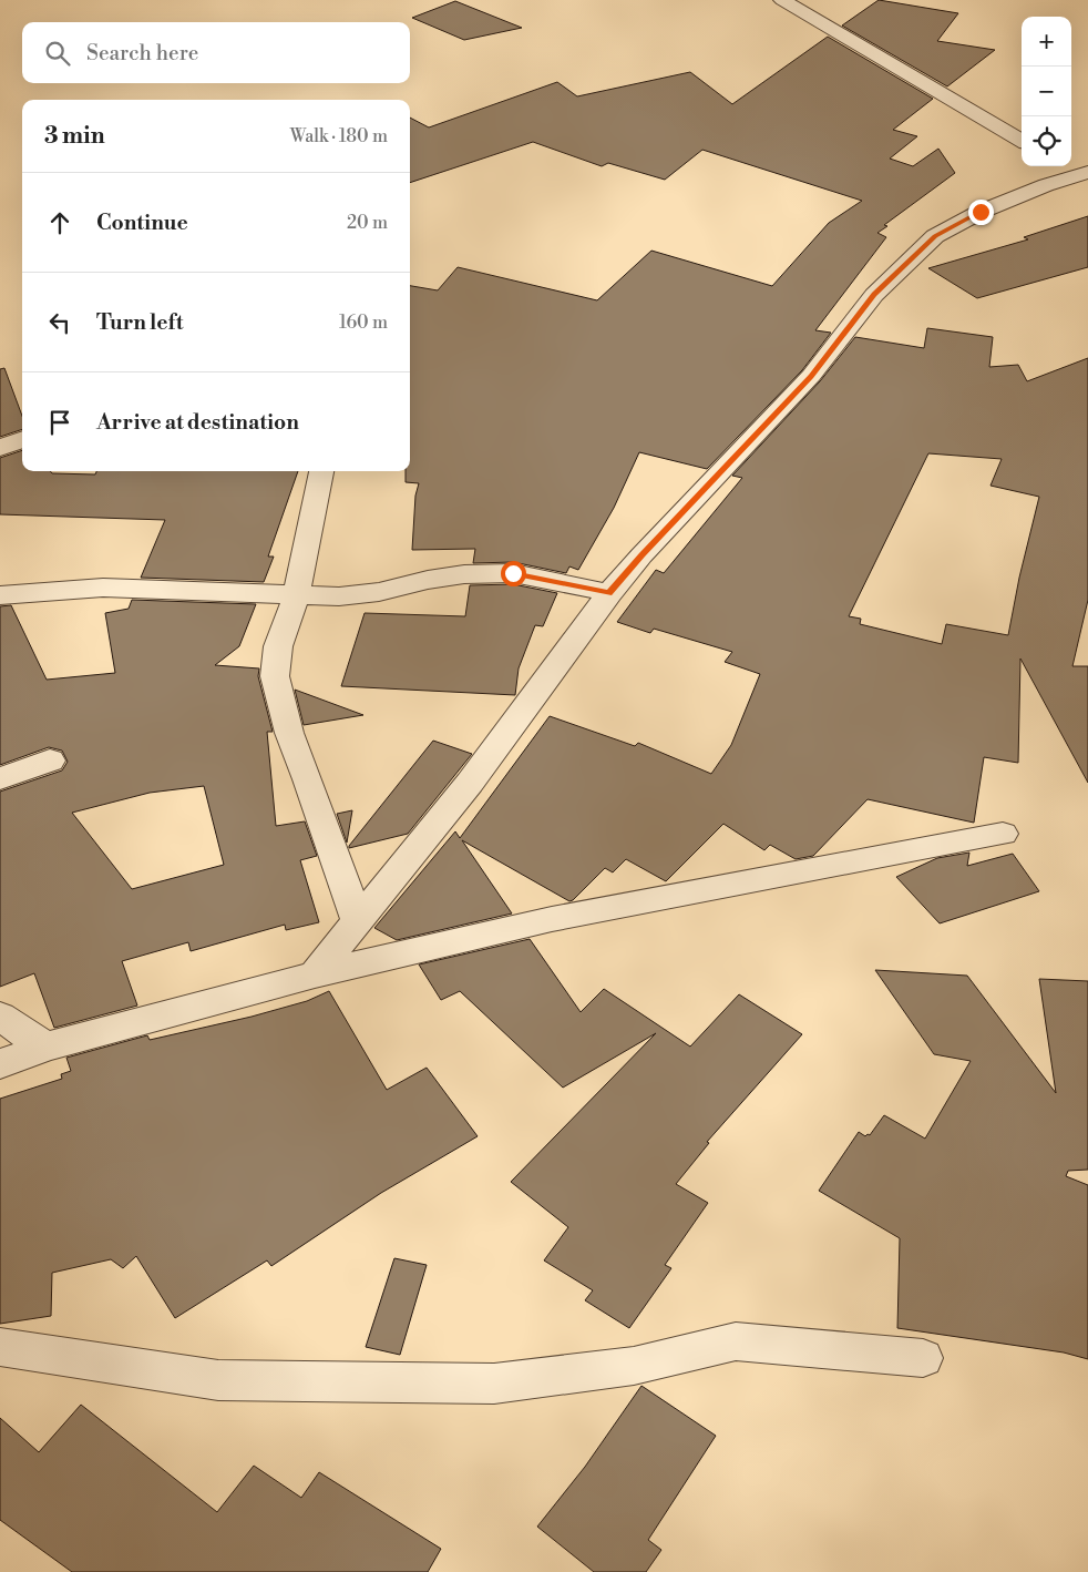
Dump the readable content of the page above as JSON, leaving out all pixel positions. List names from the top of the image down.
{
  "page": {
    "map_buttons": ["+", "−"],
    "search": "Search here",
    "heading": ["3 min", "Walk · 180 m"],
    "list": [
      ["Continue", "20 m"],
      ["Turn left", "160 m"],
      "Arrive at destination"
    ]
  }
}
